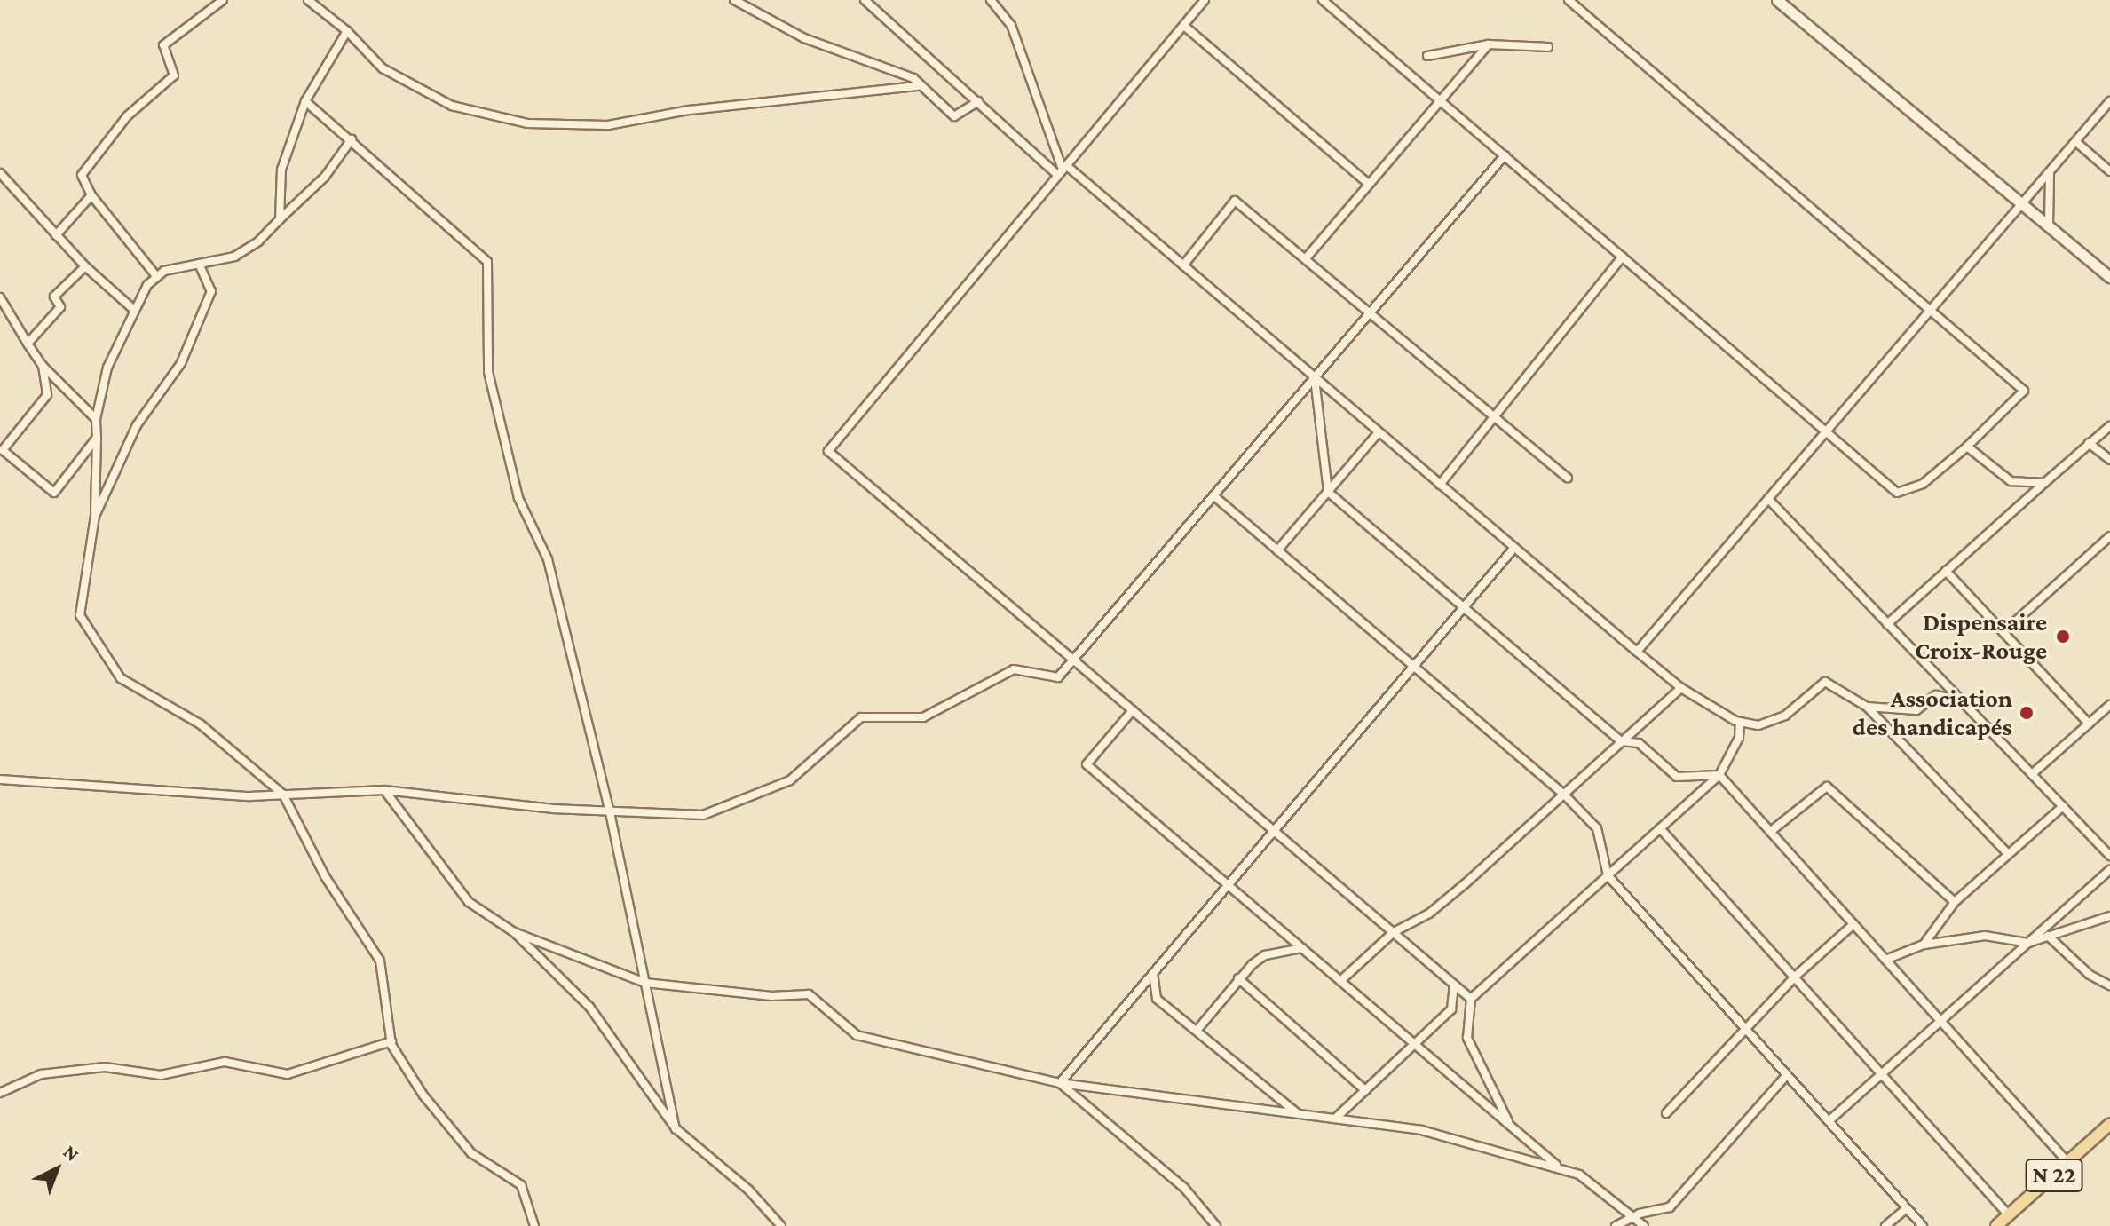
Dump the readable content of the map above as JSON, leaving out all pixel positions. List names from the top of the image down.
{
  "streets": {
    "main road": ["N 22"]
  },
  "places": ["Dispensaire Croix-Rouge", "Association des handicapés"],
  "north": "top right"
}
